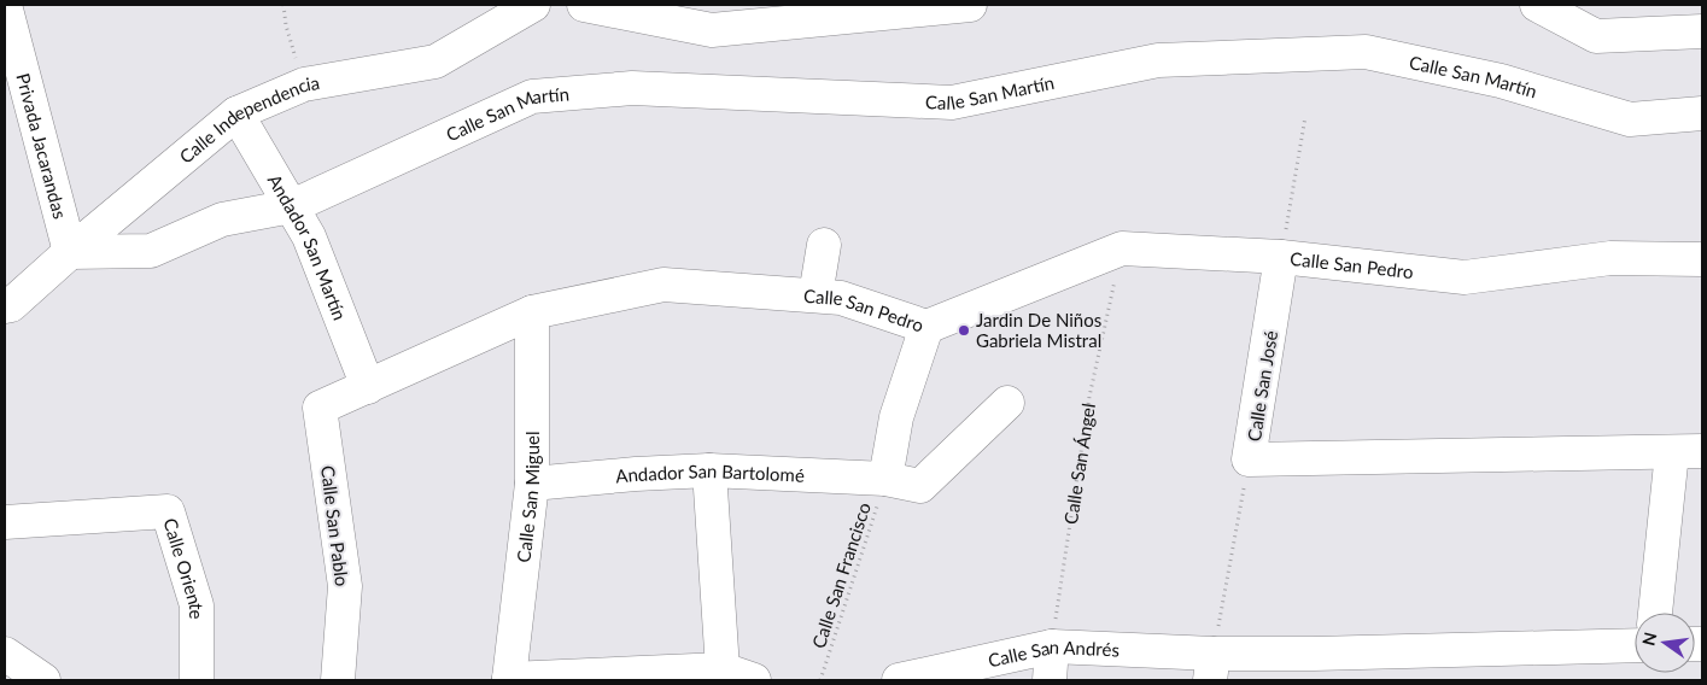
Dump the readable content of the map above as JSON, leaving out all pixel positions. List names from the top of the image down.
{
  "streets": {
    "street": [
      "Calle San Martín",
      "Calle Independencia",
      "Privada Jacarandas",
      "Andador San Martín",
      "Calle San Pedro",
      "Calle San José",
      "Andador San Bartolomé",
      "Calle San Miguel",
      "Calle San Pablo",
      "Calle Oriente",
      "Calle San Andrés"
    ],
    "path": ["Calle San Ángel", "Calle San Francisco"]
  },
  "crossings": [
    ["Calle San Martín", "Calle Independencia"],
    ["Calle San Martín", "Privada Jacarandas"],
    ["Calle San Martín", "Andador San Martín"],
    ["Calle Independencia", "Privada Jacarandas"],
    ["Calle Independencia", "Andador San Martín"],
    ["Andador San Martín", "Calle San Pedro"],
    ["Calle San Pedro", "Calle San José"],
    ["Calle San Pedro", "Calle San Ángel"],
    ["Calle San Pedro", "Calle San Miguel"],
    ["Calle San Pedro", "Calle San Pablo"],
    ["Calle San José", "Calle San Andrés"],
    ["Calle San Ángel", "Calle San Andrés"],
    ["Andador San Bartolomé", "Calle San Miguel"],
    ["Andador San Bartolomé", "Calle San Francisco"]
  ],
  "places": ["Jardin De Niños Gabriela Mistral"],
  "north": "left"
}
